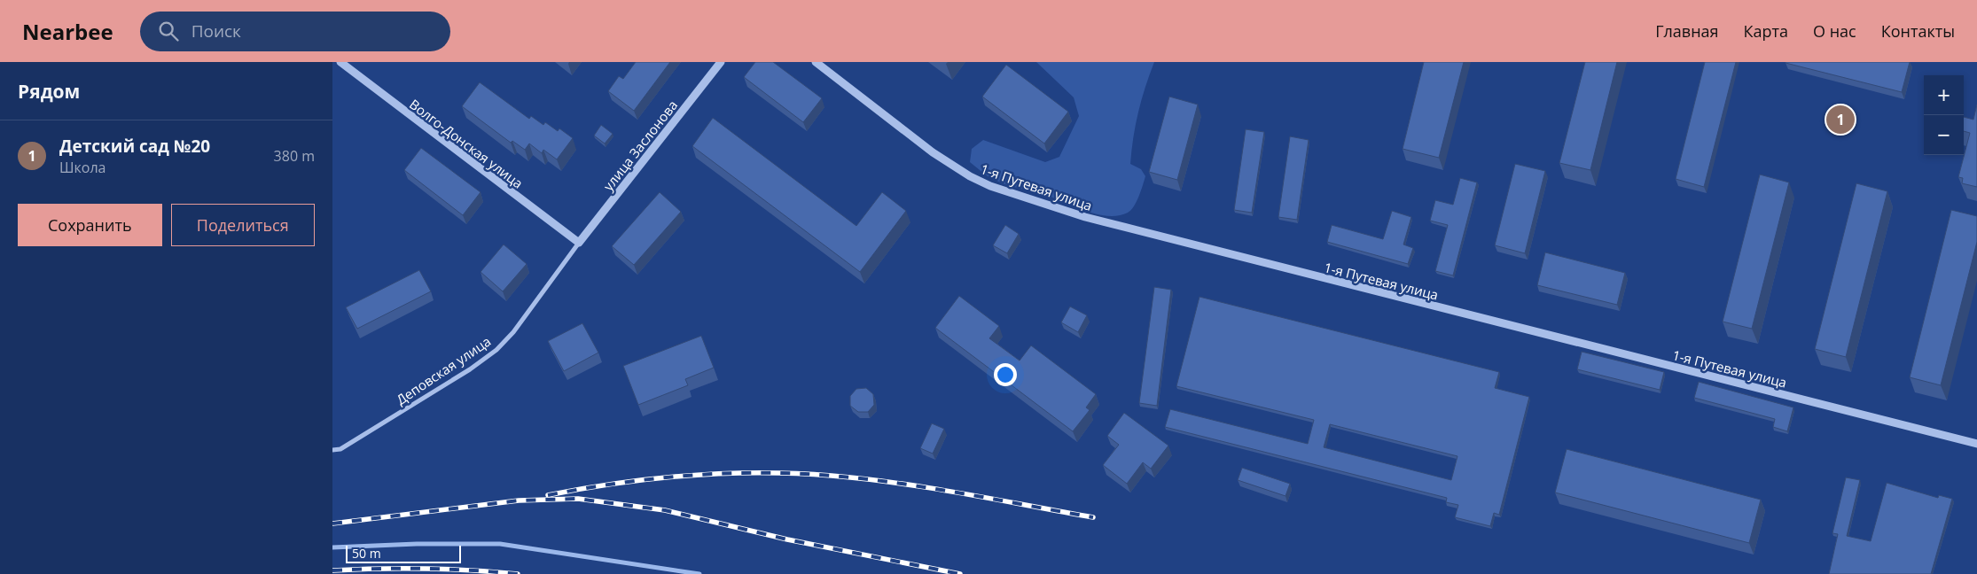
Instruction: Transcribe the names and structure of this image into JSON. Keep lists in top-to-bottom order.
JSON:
{
  "streets": {
    "street": [
      "Волго-Донская улица",
      "улица Заслонова",
      "1-я Путевая улица",
      "Деповская улица"
    ]
  },
  "crossings": [
    ["Волго-Донская улица", "улица Заслонова"],
    ["Волго-Донская улица", "Деповская улица"],
    ["улица Заслонова", "Деповская улица"]
  ],
  "scale_bar": "50 m",
  "page": {
    "header": "Nearbee",
    "search": "Поиск",
    "nav": [
      "Главная",
      "Карта",
      "О нас",
      "Контакты"
    ],
    "heading": "Рядом",
    "map_buttons": ["+", "−"],
    "pins": "1",
    "list": [
      {
        "mark": "1",
        "name": "Детский сад №20",
        "note": "Школа",
        "value": "380 m"
      }
    ],
    "buttons": ["Сохранить", "Поделиться"],
    "scale": "50 m"
  }
}
